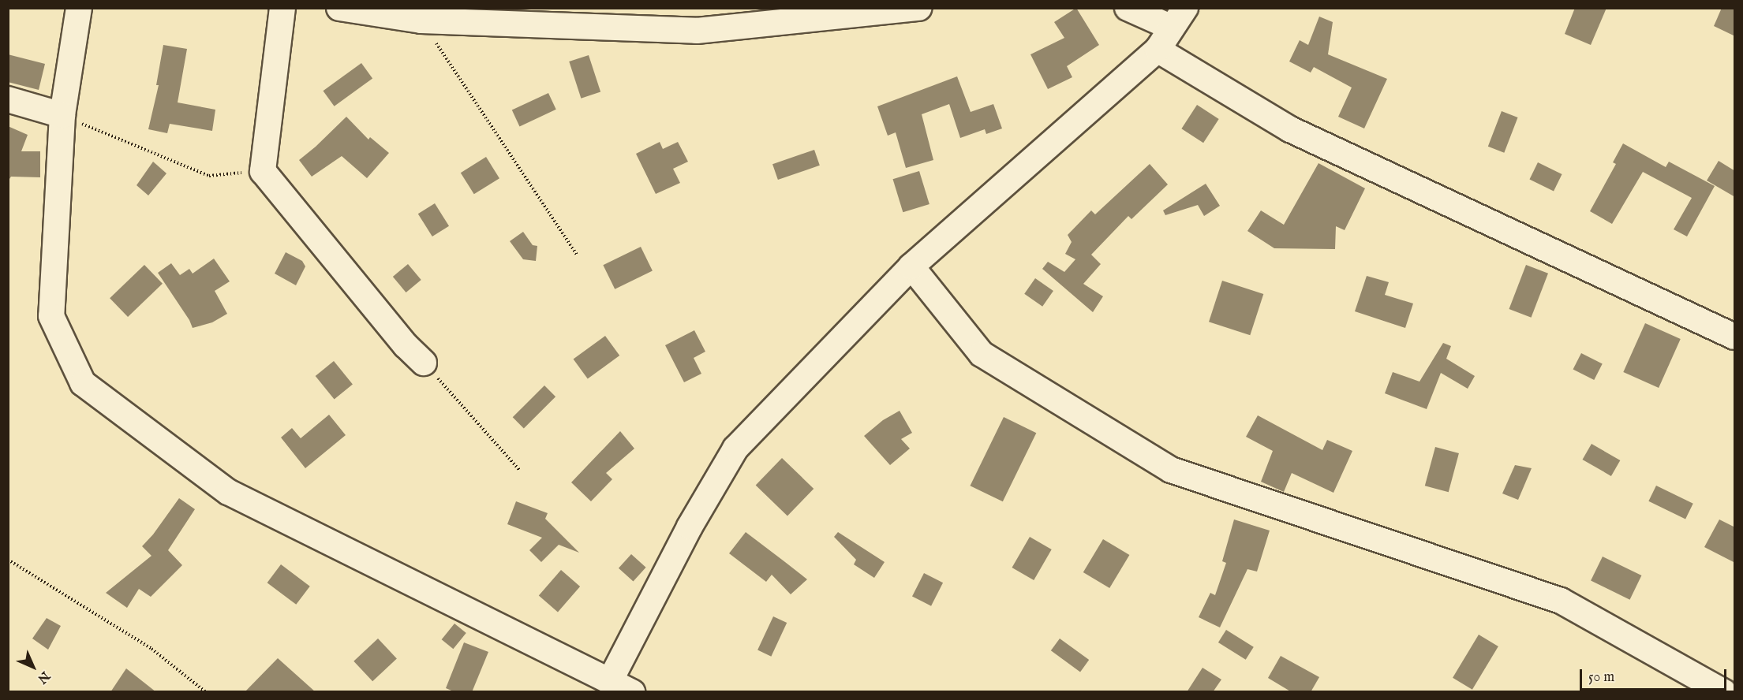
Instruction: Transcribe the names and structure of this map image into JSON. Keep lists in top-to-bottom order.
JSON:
{
  "scale_bar": "50 m",
  "north": "bottom right"
}
